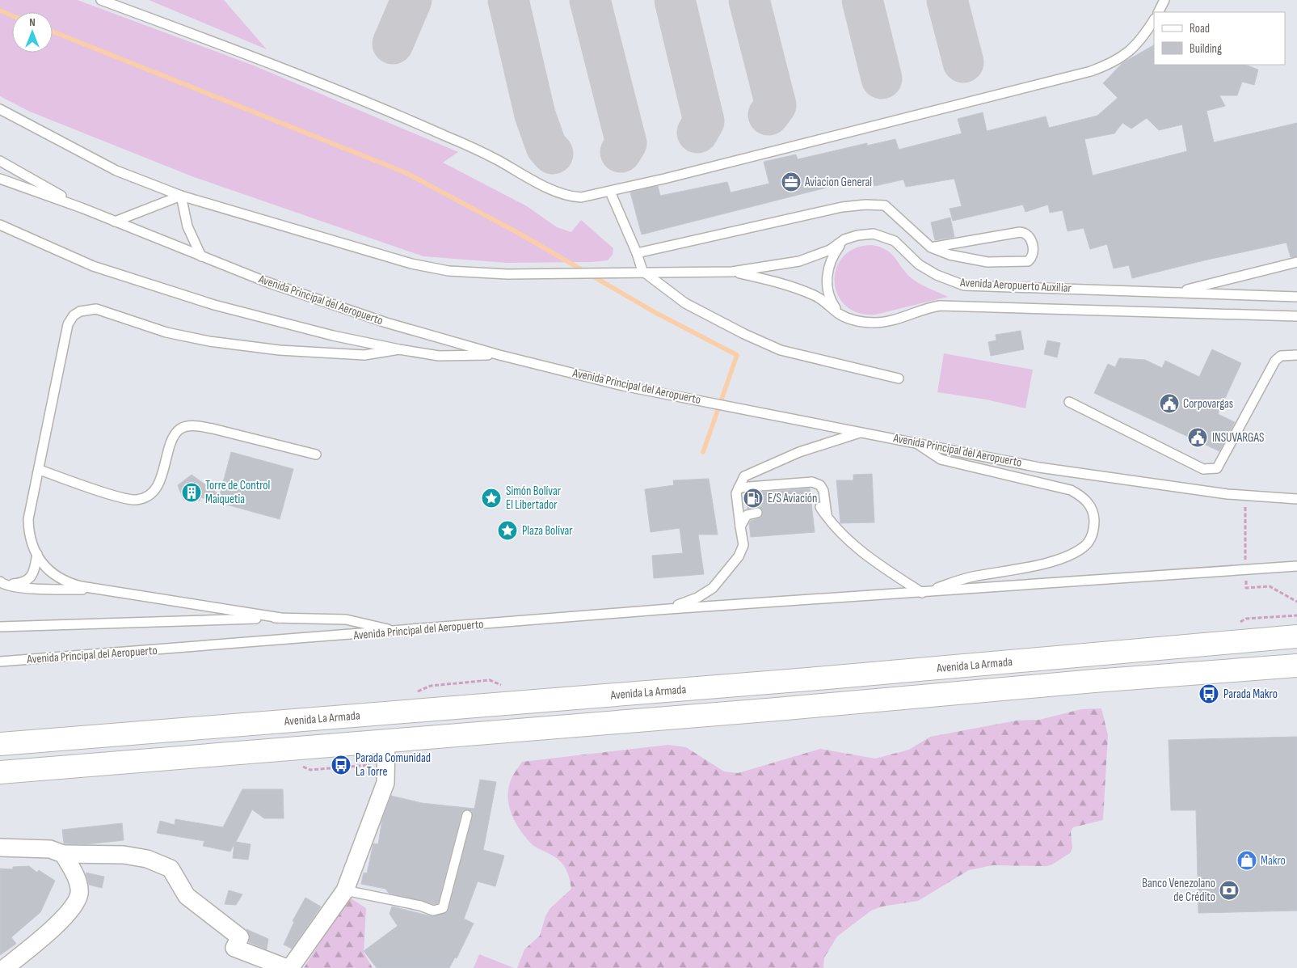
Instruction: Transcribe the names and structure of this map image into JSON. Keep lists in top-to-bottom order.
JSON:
{
  "streets": {
    "main road": ["Avenida La Armada"],
    "lane": ["Avenida Aeropuerto Auxiliar", "Avenida Principal del Aeropuerto"]
  },
  "places": {
    "office": ["Aviacion General"],
    "public building": ["Corpovargas", "INSUVARGAS"],
    "building": ["Torre de Control Maiquetia"],
    "place": ["Simón Bolívar El Libertador", "Plaza Bolívar"],
    "fuel station": ["E/S Aviación"],
    "bus stop": ["Parada Makro", "Parada Comunidad La Torre"],
    "shop": ["Makro"],
    "bank": ["Banco Venezolano de Crédito"]
  },
  "legend": ["Road", "Building"],
  "north": "top"
}
